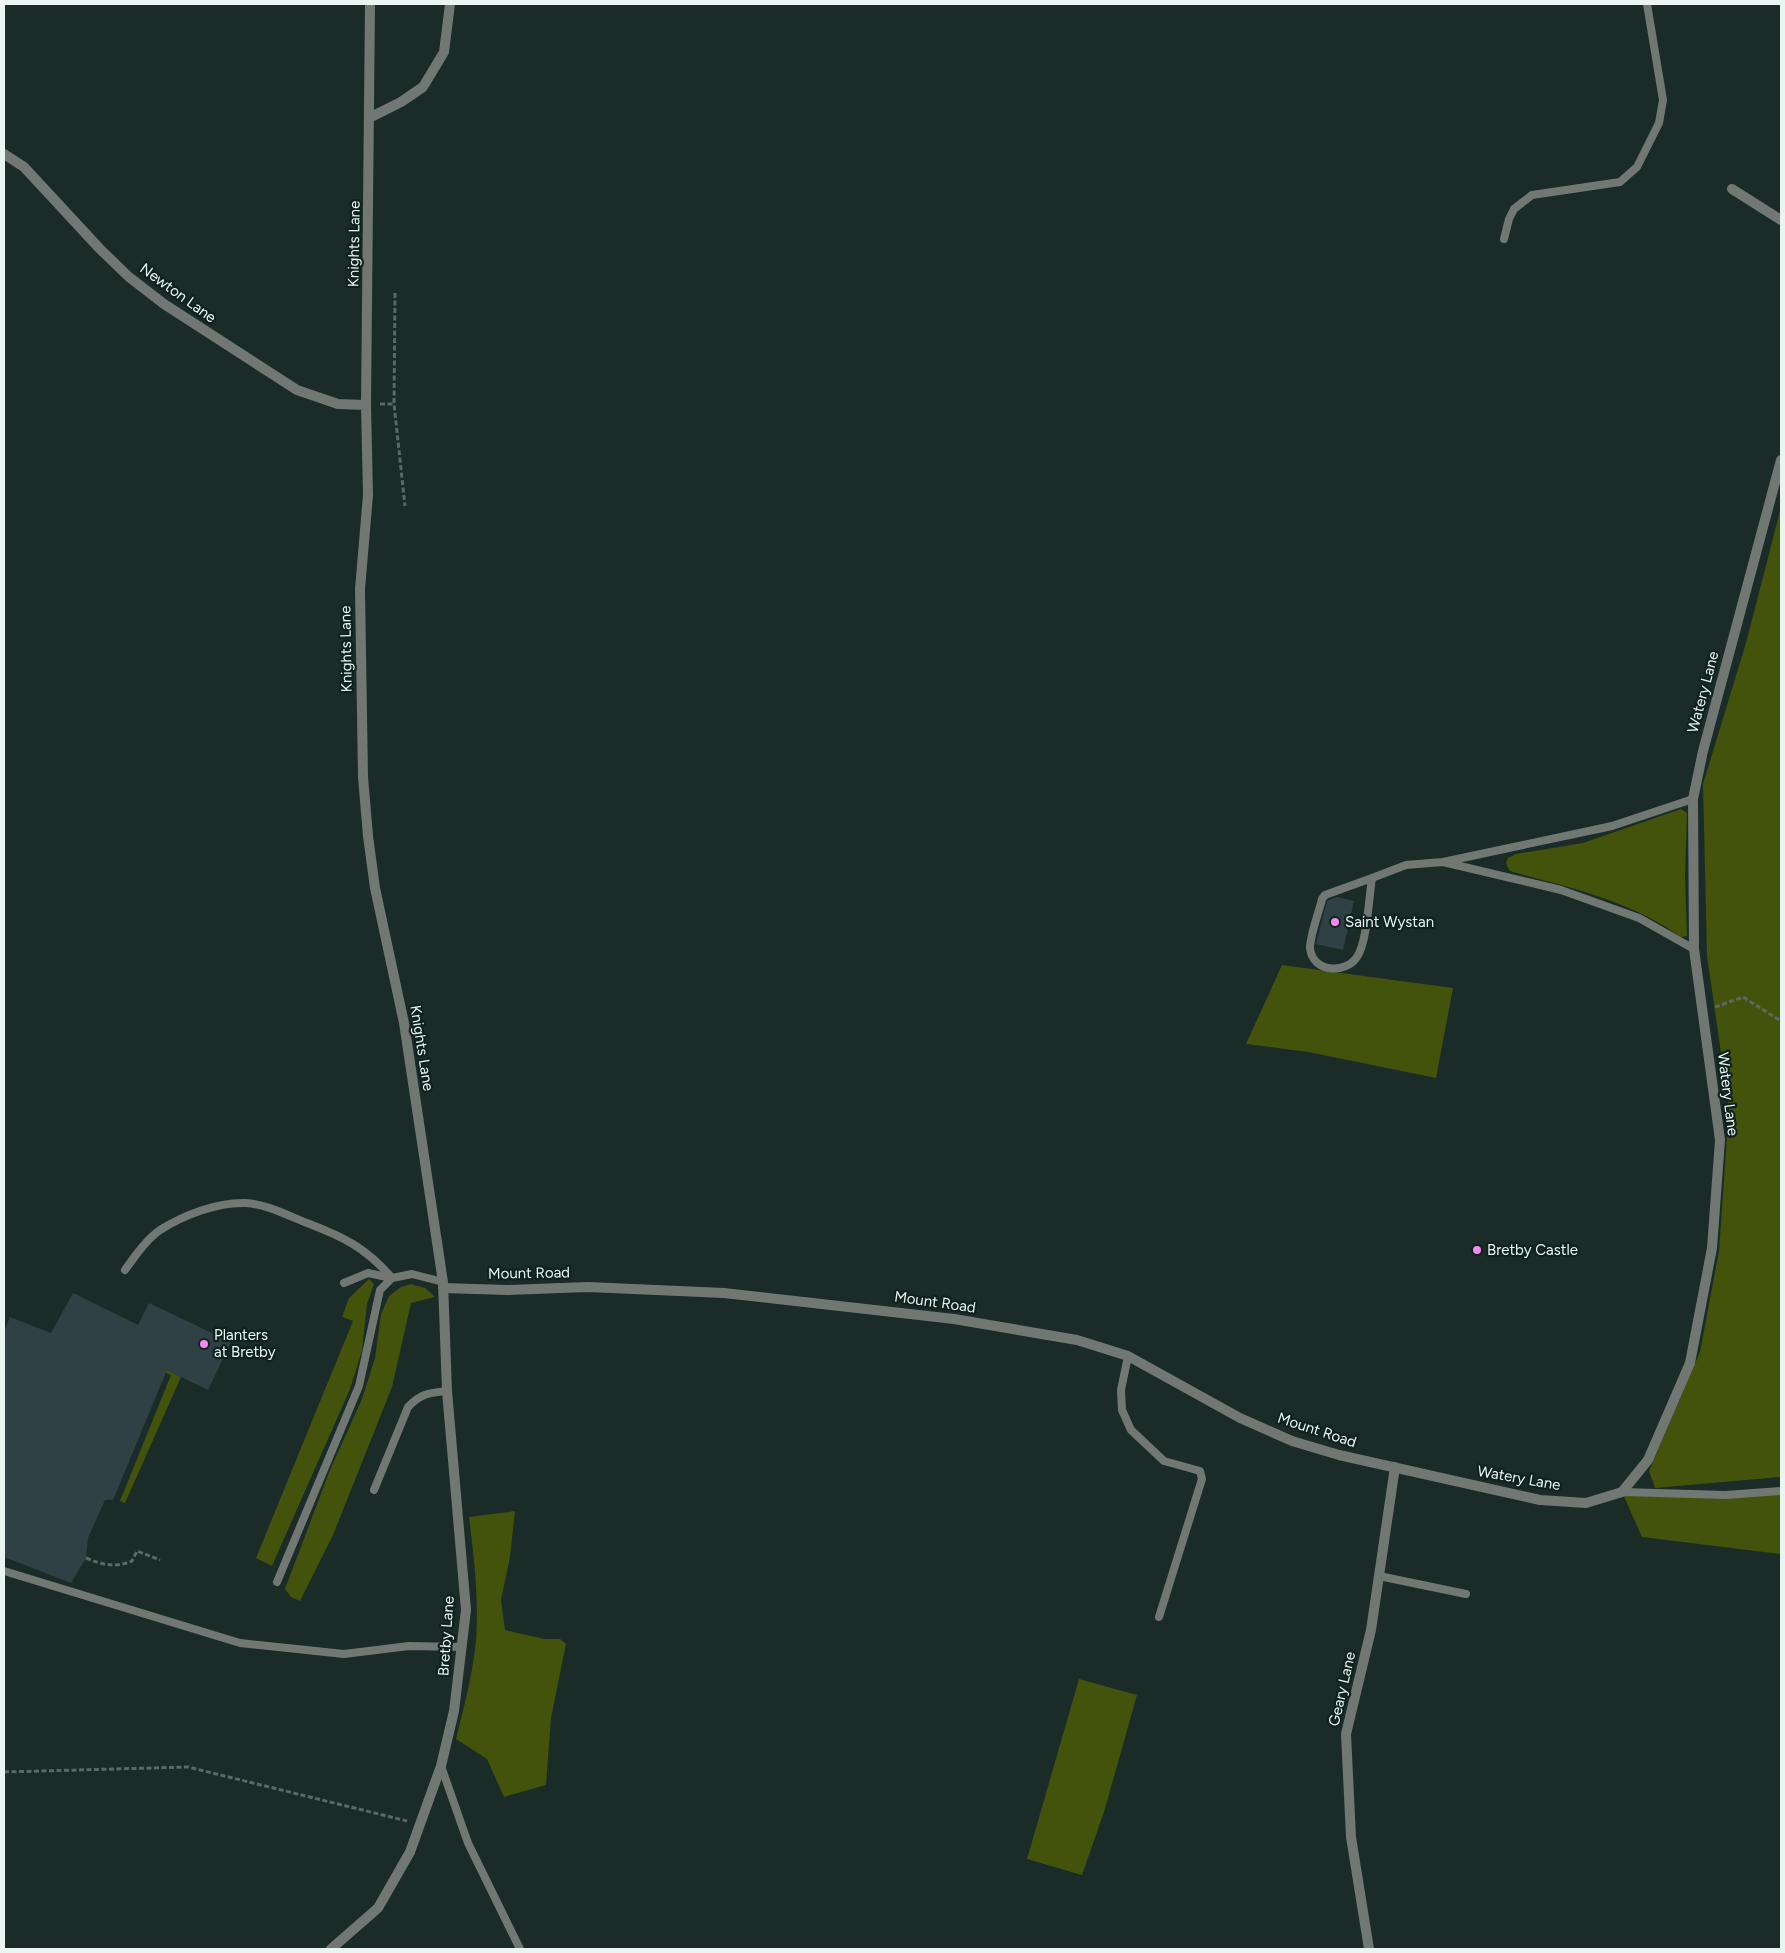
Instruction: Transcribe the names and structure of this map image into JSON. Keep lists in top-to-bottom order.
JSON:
{
  "streets": {
    "street": [
      "Knights Lane",
      "Newton Lane",
      "Watery Lane",
      "Mount Road",
      "Bretby Lane",
      "Geary Lane"
    ]
  },
  "crossings": [
    ["Knights Lane", "Newton Lane"],
    ["Knights Lane", "Mount Road"],
    ["Knights Lane", "Bretby Lane"],
    ["Watery Lane", "Mount Road"],
    ["Watery Lane", "Geary Lane"],
    ["Mount Road", "Bretby Lane"],
    ["Mount Road", "Geary Lane"]
  ],
  "places": ["Saint Wystan", "Bretby Castle", "Planters at Bretby"]
}
